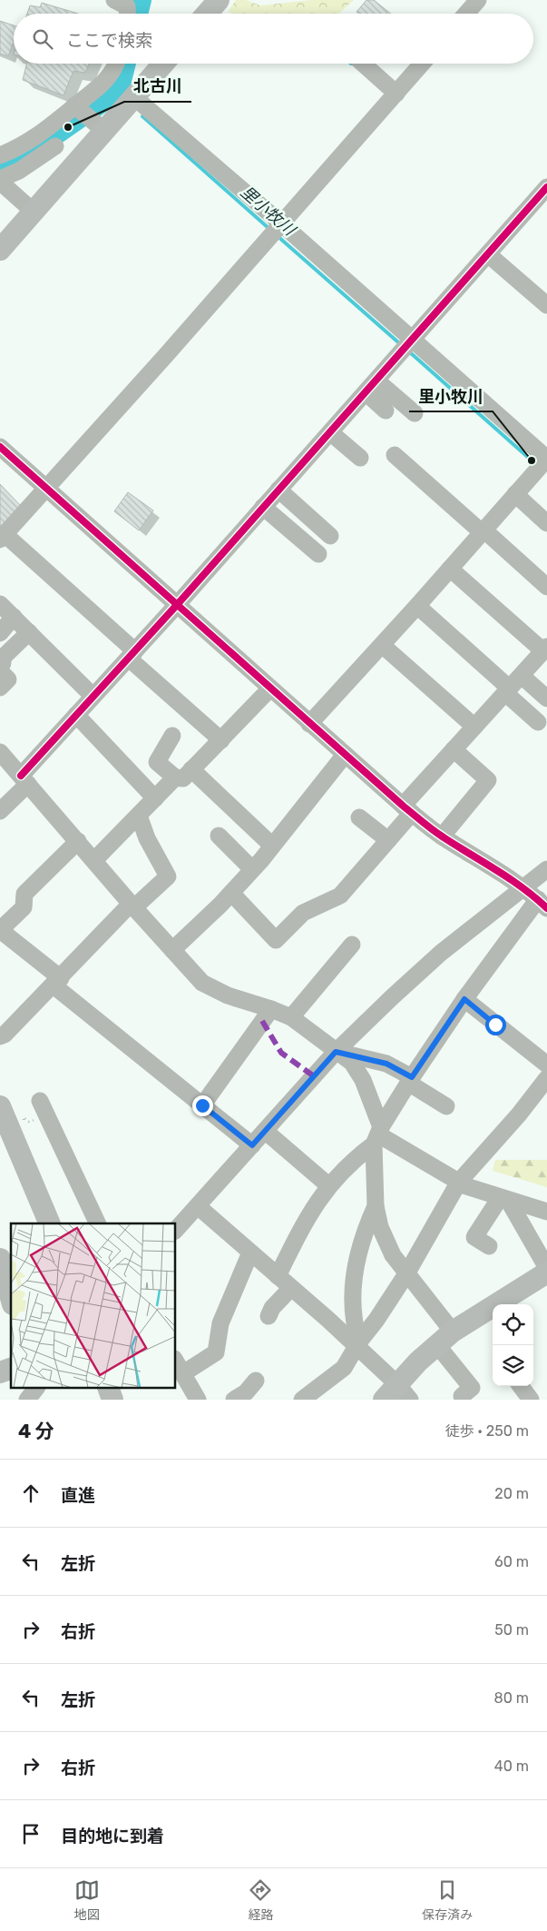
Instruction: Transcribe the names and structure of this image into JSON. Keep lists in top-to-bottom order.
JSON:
{
  "water": ["里小牧川"],
  "places": ["北古川", "里小牧川"],
  "page": {
    "search": "ここで検索",
    "heading": ["4 分", "徒歩 · 250 m"],
    "list": [
      ["直進", "20 m"],
      ["左折", "60 m"],
      ["右折", "50 m"],
      ["左折", "80 m"],
      ["右折", "40 m"],
      "目的地に到着"
    ],
    "nav": ["地図", "経路", "保存済み"]
  }
}
